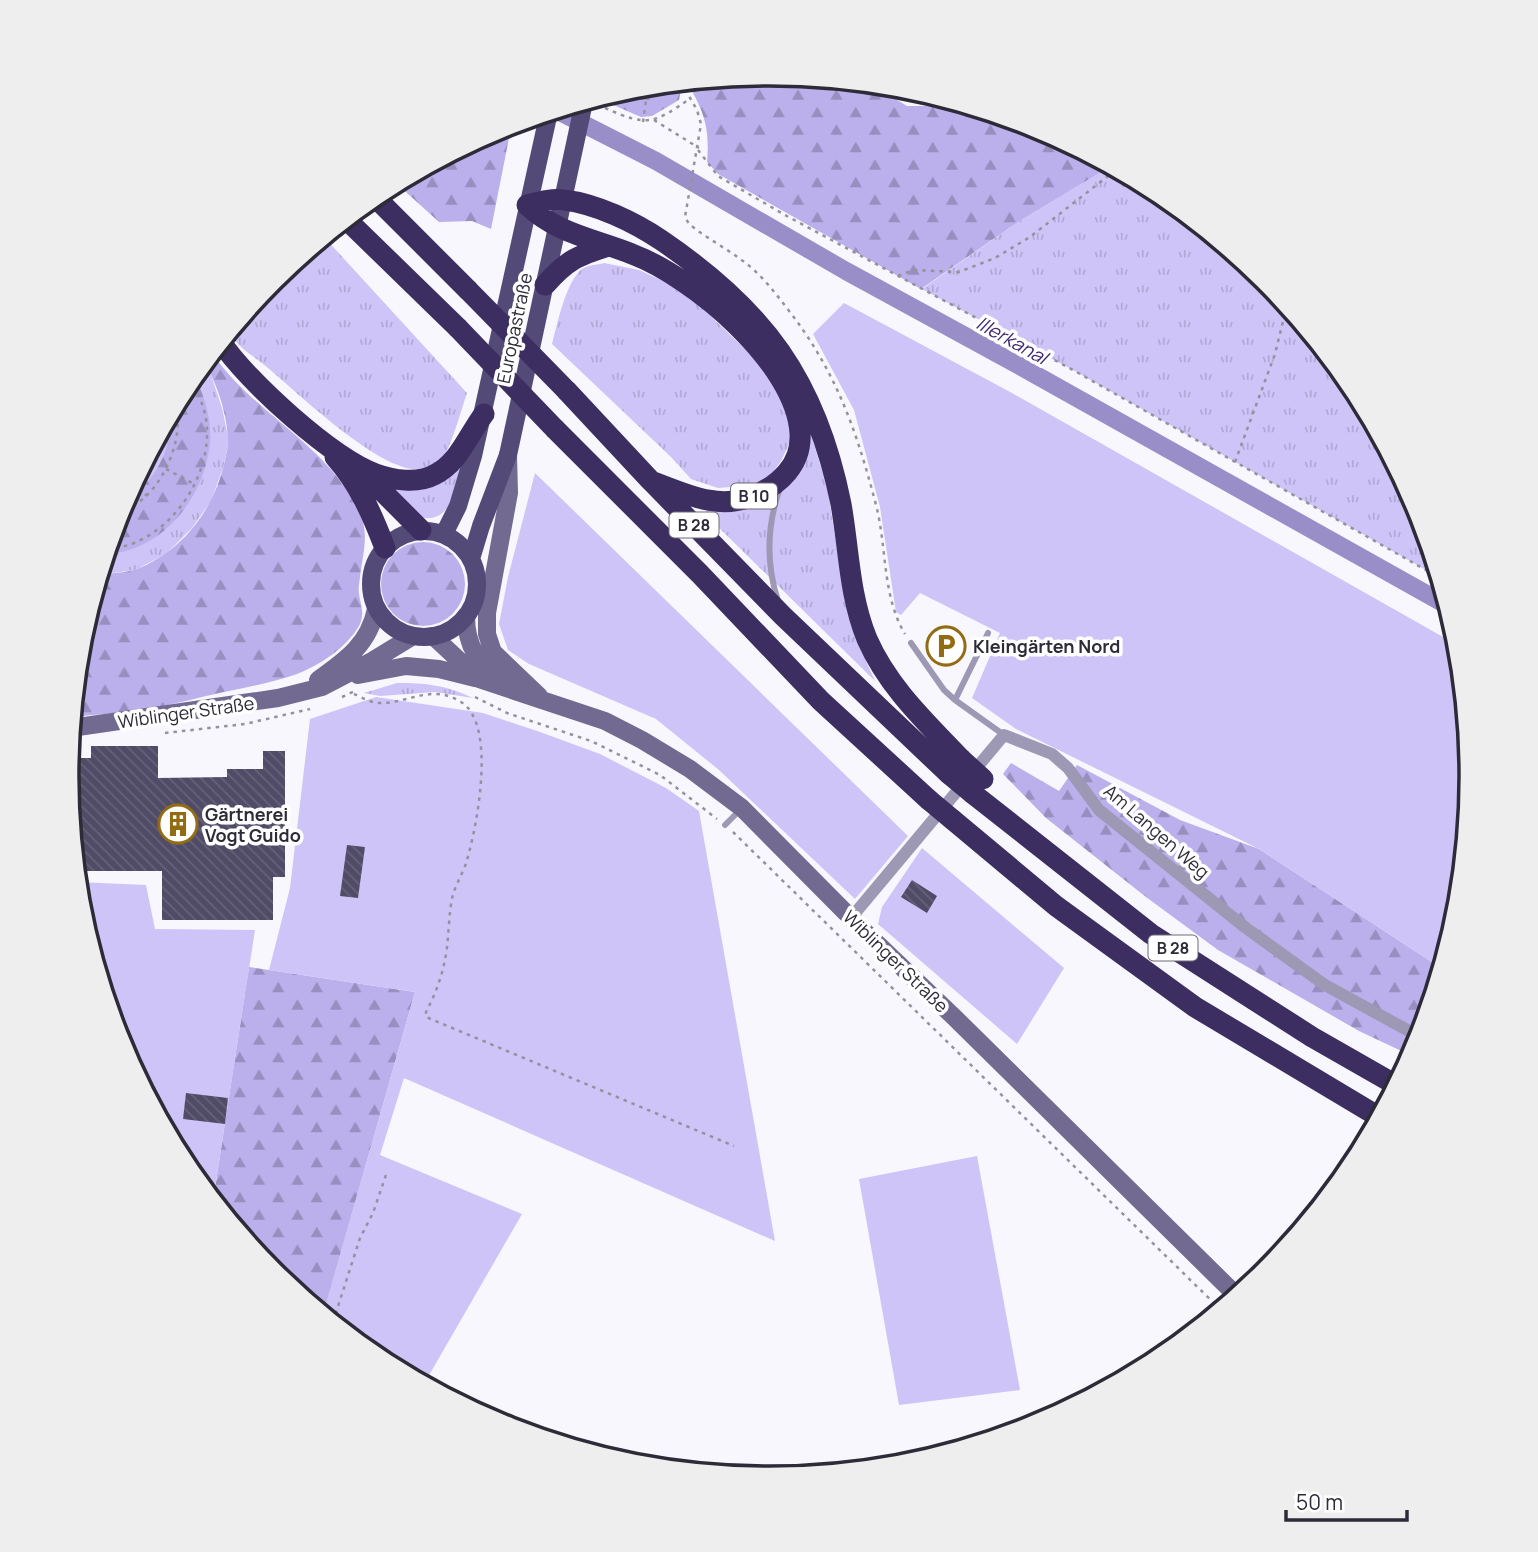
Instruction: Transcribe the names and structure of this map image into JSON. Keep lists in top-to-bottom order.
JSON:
{
  "streets": {
    "highway": ["B 10", "B 28"],
    "main road": ["Europastraße", "Wiblinger Straße"],
    "street": ["Am Langen Weg"]
  },
  "crossings": [
    ["Europastraße", "B 10"],
    ["Europastraße", "Wiblinger Straße"],
    ["B 10", "B 28"]
  ],
  "water": ["Illerkanal"],
  "places": {
    "parking": ["Kleingärten Nord"],
    "building": ["Gärtnerei Vogt Guido"]
  },
  "scale_bar": "50 m"
}
